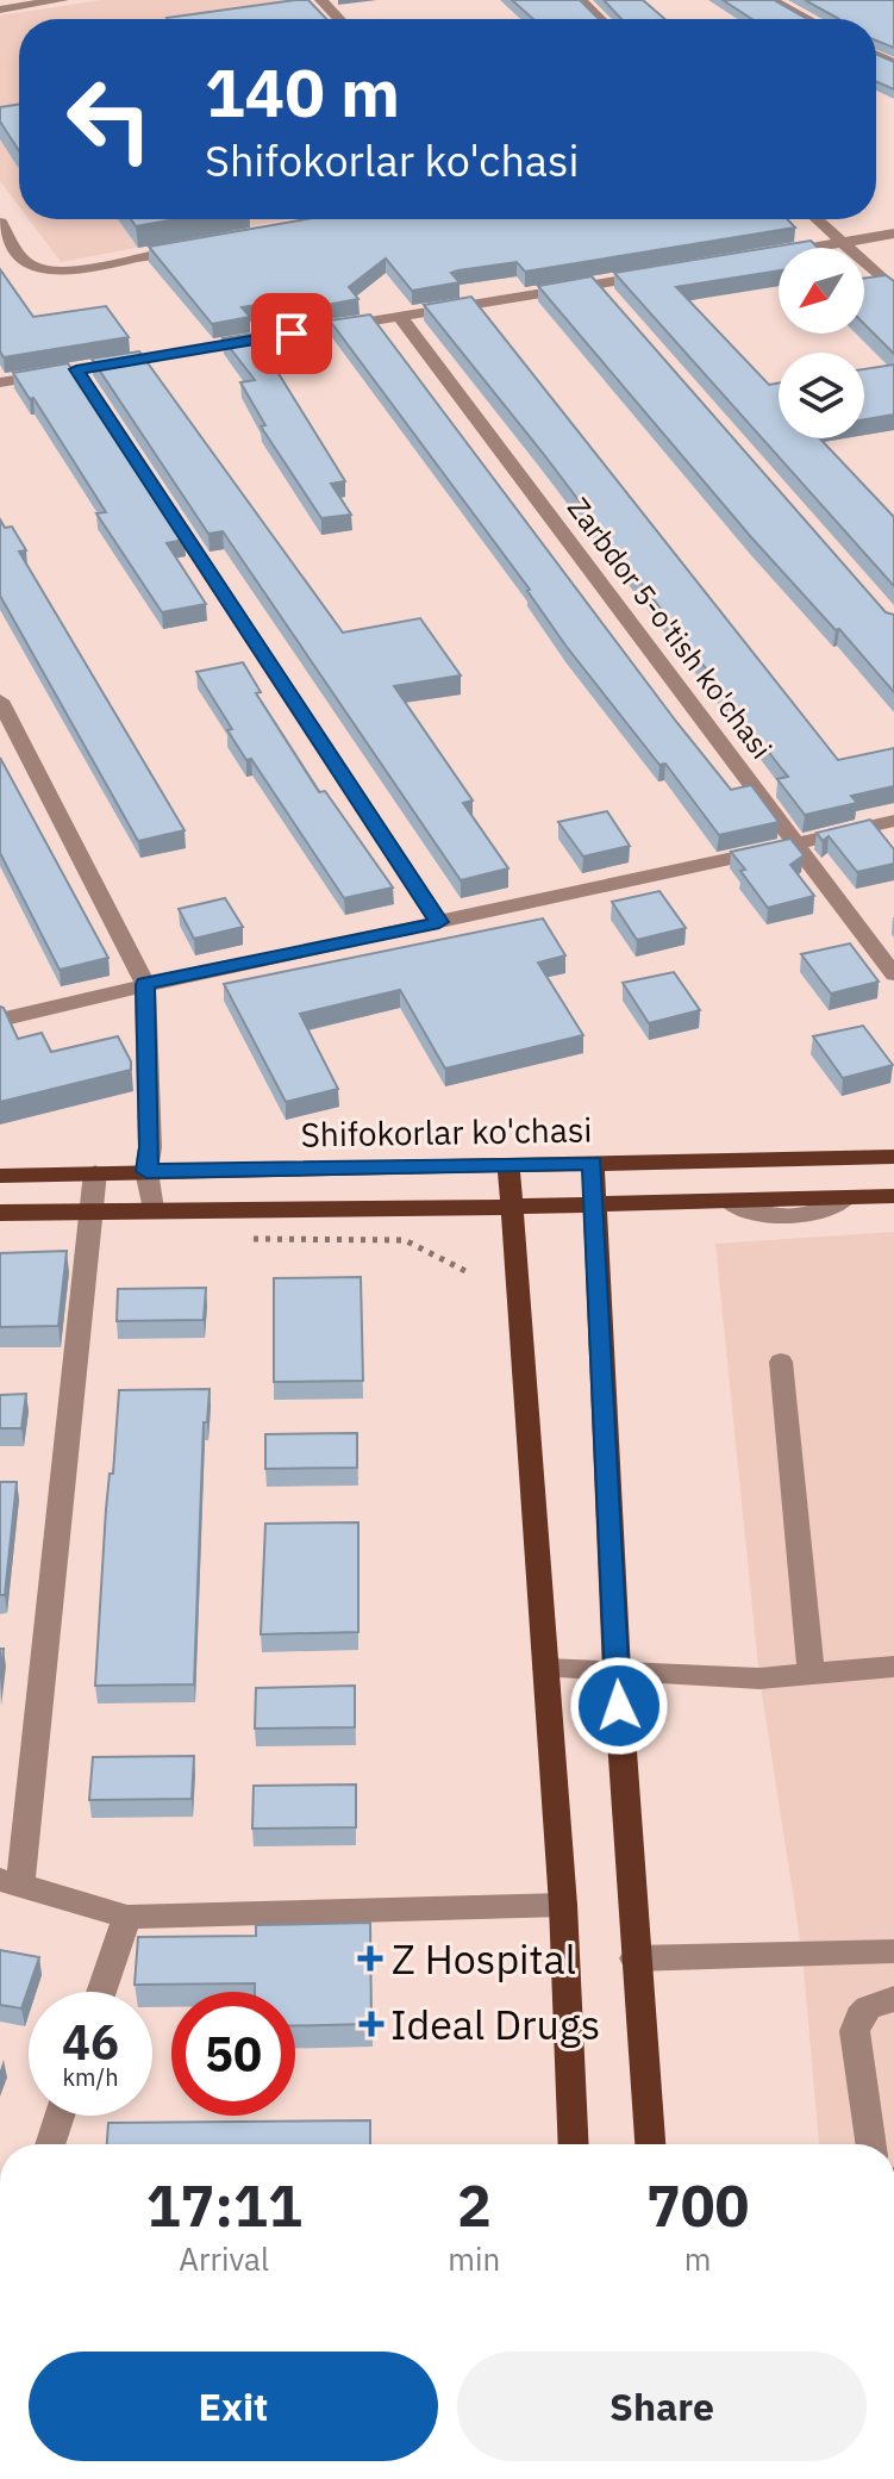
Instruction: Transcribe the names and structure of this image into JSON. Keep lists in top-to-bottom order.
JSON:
{
  "streets": {
    "main road": ["Shifokorlar ko'chasi"],
    "street": ["Zarbdor 5-o'tish ko'chasi"]
  },
  "places": {
    "health": ["Z Hospital", "Ideal Drugs"]
  },
  "north": "bottom left",
  "page": {
    "turn": ["140 m", "Shifokorlar ko'chasi"],
    "speed": "46 km/h",
    "limit": "50",
    "eta": [
      "17:11",
      "Arrival",
      "2",
      "min",
      "700",
      "m"
    ],
    "buttons": ["Exit", "Share"]
  }
}
